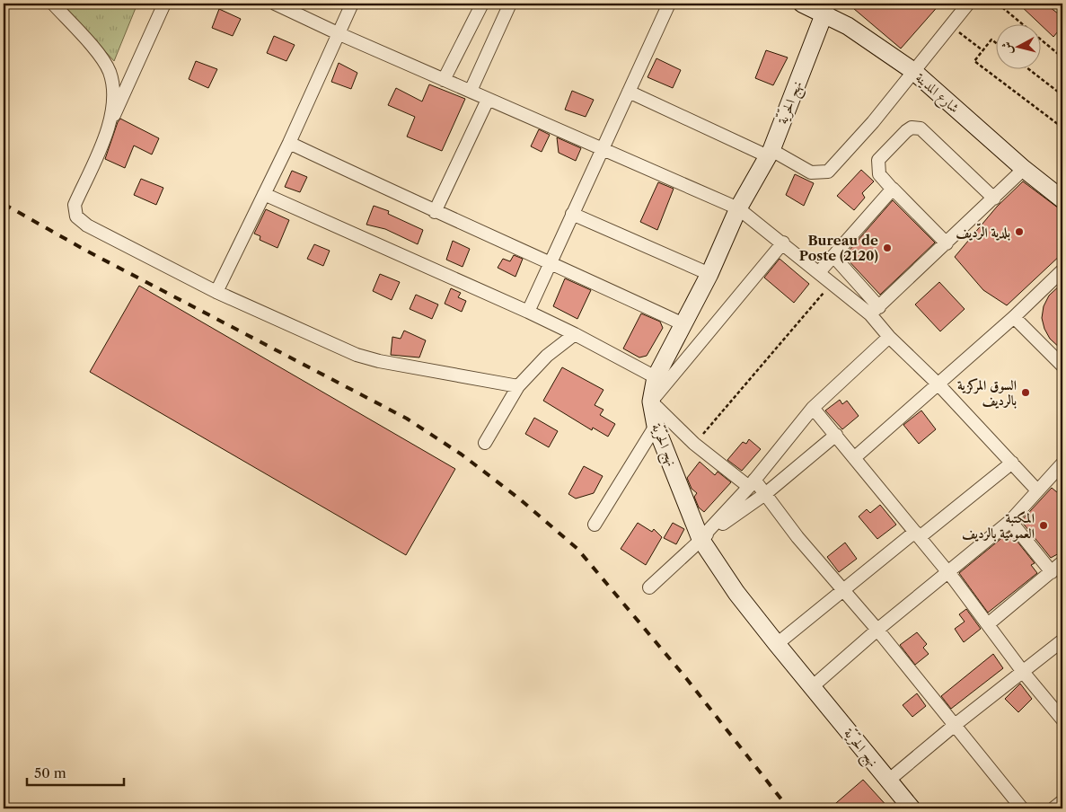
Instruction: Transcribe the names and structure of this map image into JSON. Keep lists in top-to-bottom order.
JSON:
{
  "streets": {
    "street": ["شارع المدينة", "نهج الحرّيّة"]
  },
  "crossings": [
    ["شارع المدينة", "نهج الحرّيّة"]
  ],
  "places": [
    "بلدية الرّديف",
    "Bureau de Poste (2120)",
    "السوق المركزية بالرديف",
    "المكتبة العمومية بالرديف"
  ],
  "scale_bar": "50 m",
  "north": "left"
}
